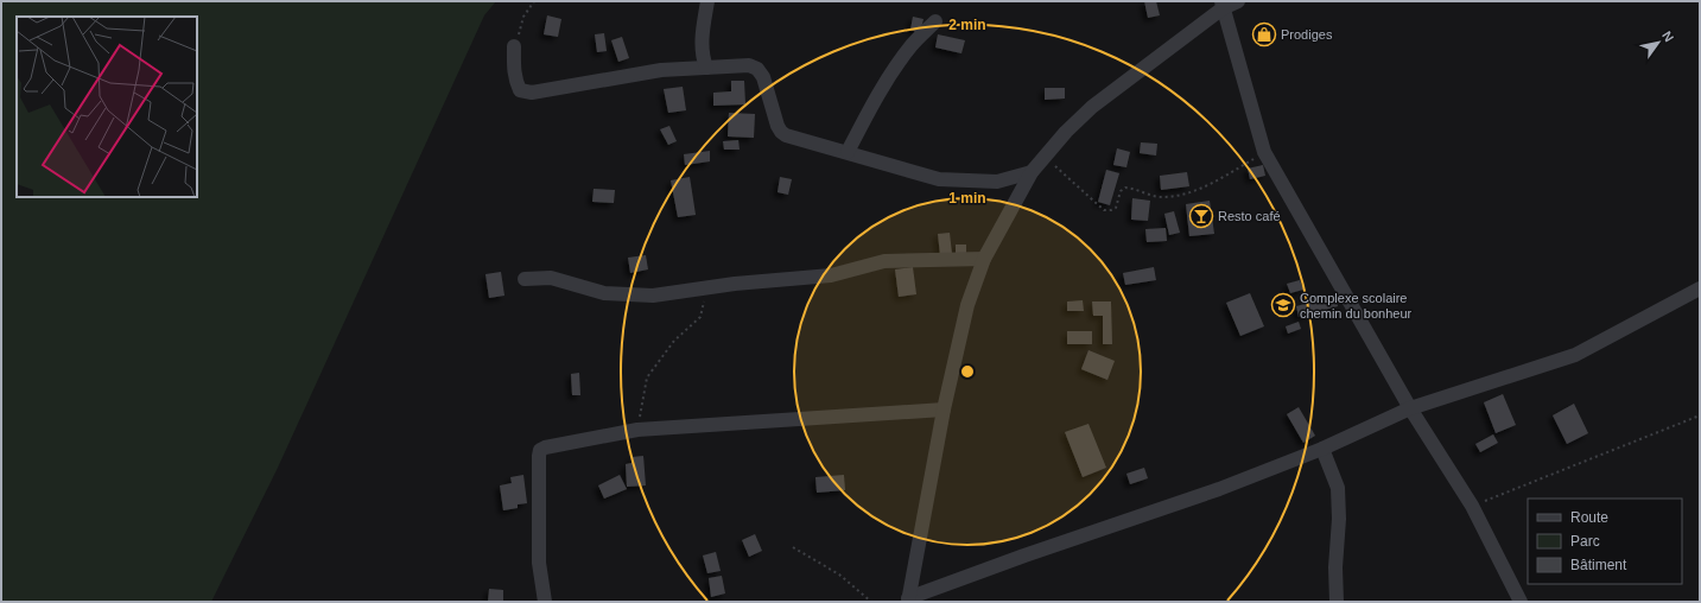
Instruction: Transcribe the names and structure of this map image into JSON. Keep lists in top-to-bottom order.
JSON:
{
  "places": {
    "shop": ["Prodiges"],
    "bar": ["Resto café"],
    "school or university": ["Complexe scolaire chemin du bonheur"]
  },
  "legend": ["Route", "Parc", "Bâtiment"],
  "north": "top right",
  "rings": ["2 min", "1 min"]
}
